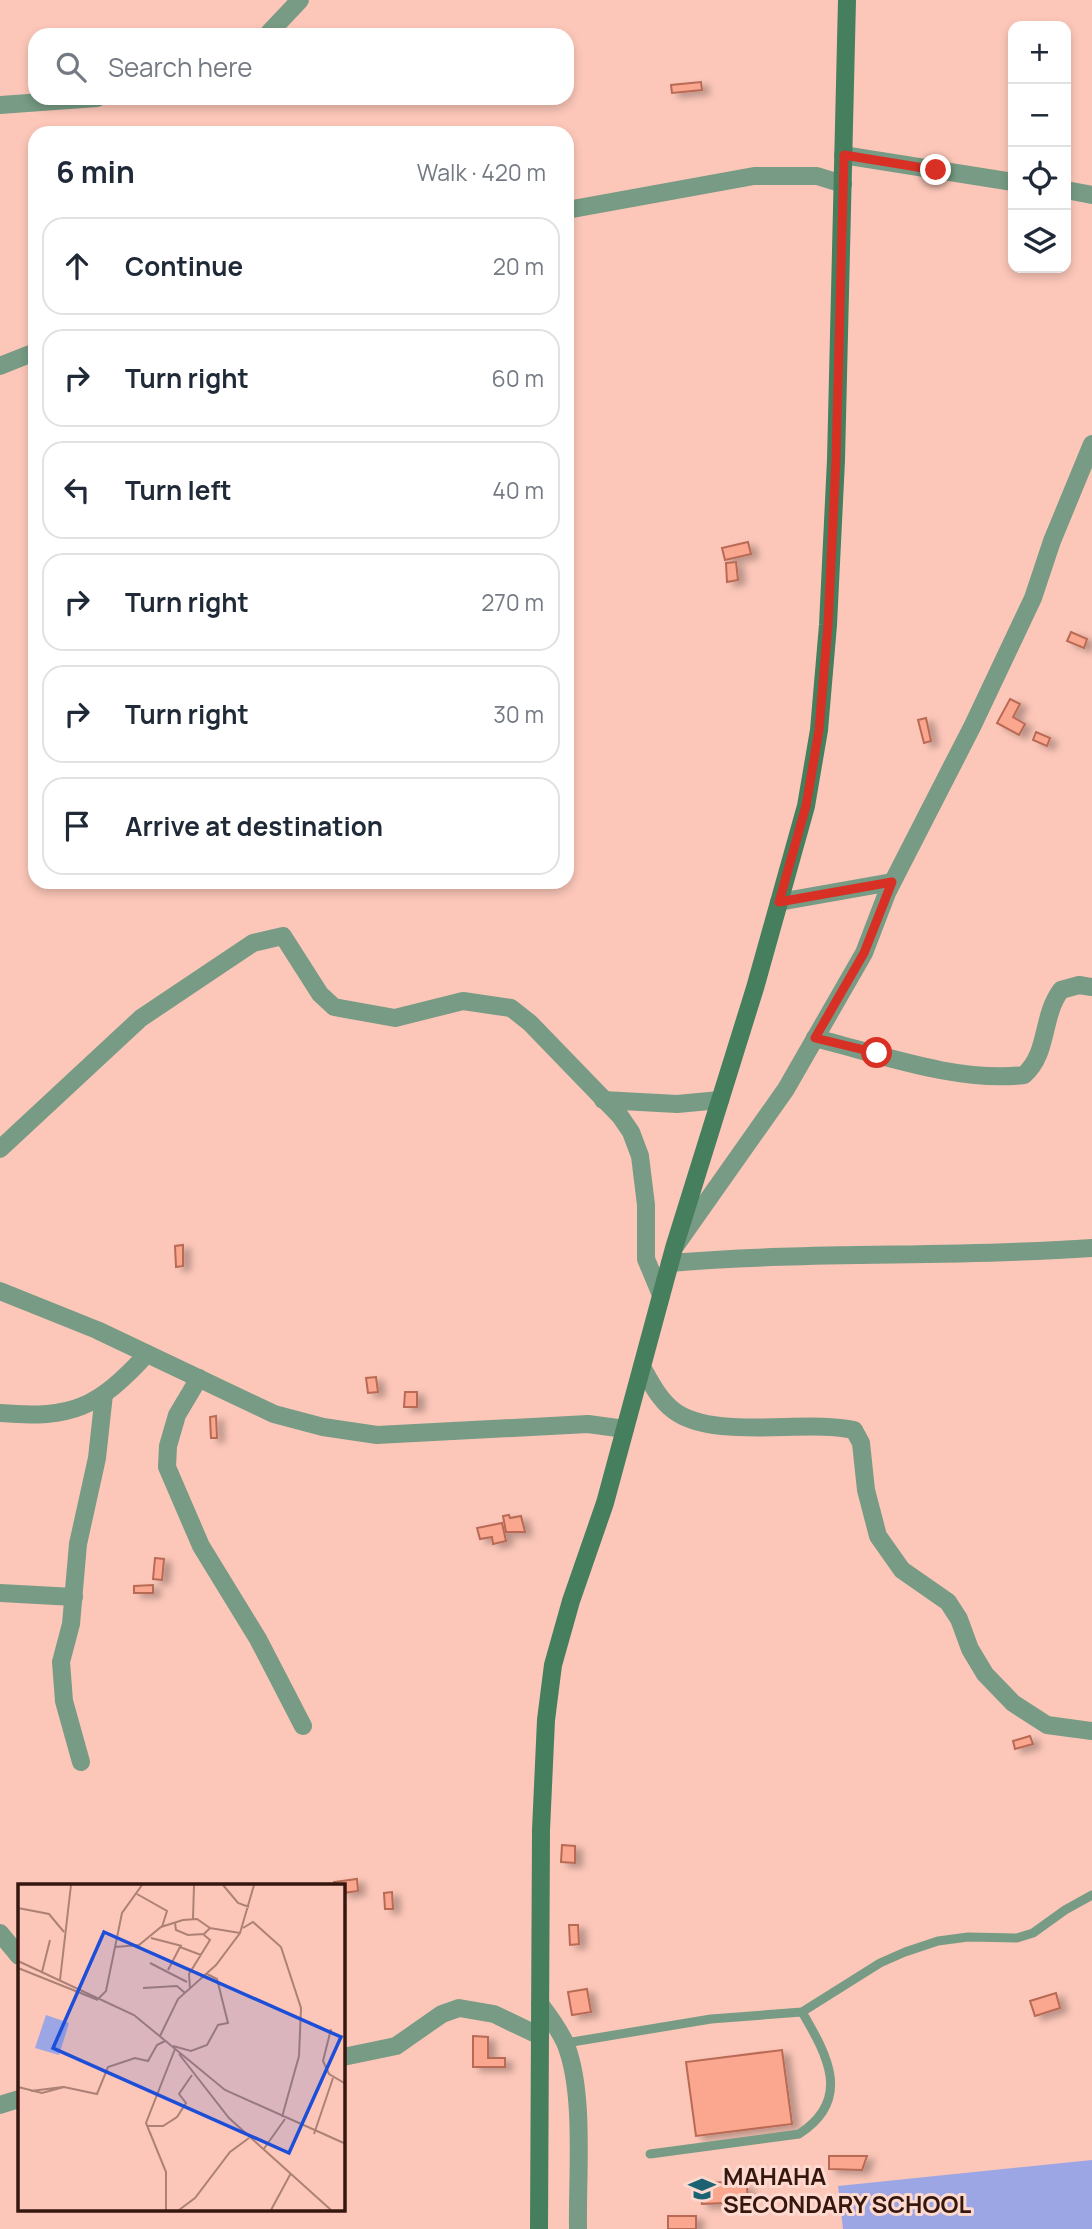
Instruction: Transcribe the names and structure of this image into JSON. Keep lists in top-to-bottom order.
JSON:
{
  "places": {
    "school or university": ["MAHAHA SECONDARY SCHOOL"]
  },
  "page": {
    "map_buttons": ["+", "−"],
    "search": "Search here",
    "heading": ["6 min", "Walk · 420 m"],
    "list": [
      ["Continue", "20 m"],
      ["Turn right", "60 m"],
      ["Turn left", "40 m"],
      ["Turn right", "270 m"],
      ["Turn right", "30 m"],
      "Arrive at destination"
    ]
  }
}
